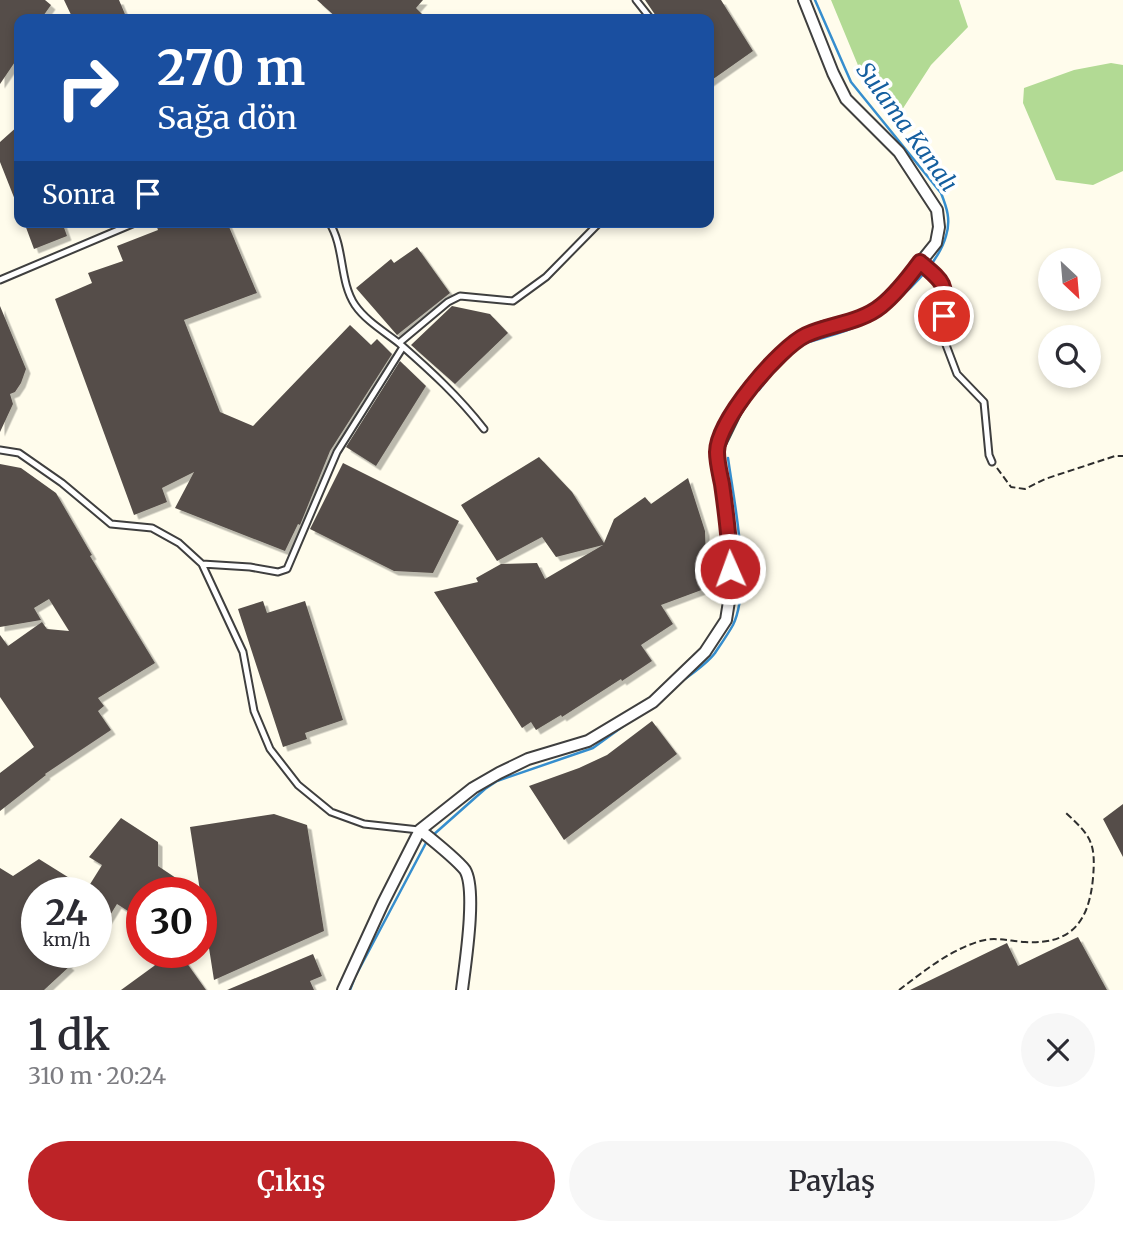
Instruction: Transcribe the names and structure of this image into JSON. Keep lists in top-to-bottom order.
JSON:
{
  "water": ["Sulama Kanalı"],
  "north": "bottom right",
  "page": {
    "turn": ["270 m", "Sağa dön"],
    "then": "Sonra",
    "speed": "24 km/h",
    "limit": "30",
    "heading": ["1 dk", "310 m · 20:24"],
    "buttons": ["Çıkış", "Paylaş"]
  }
}
